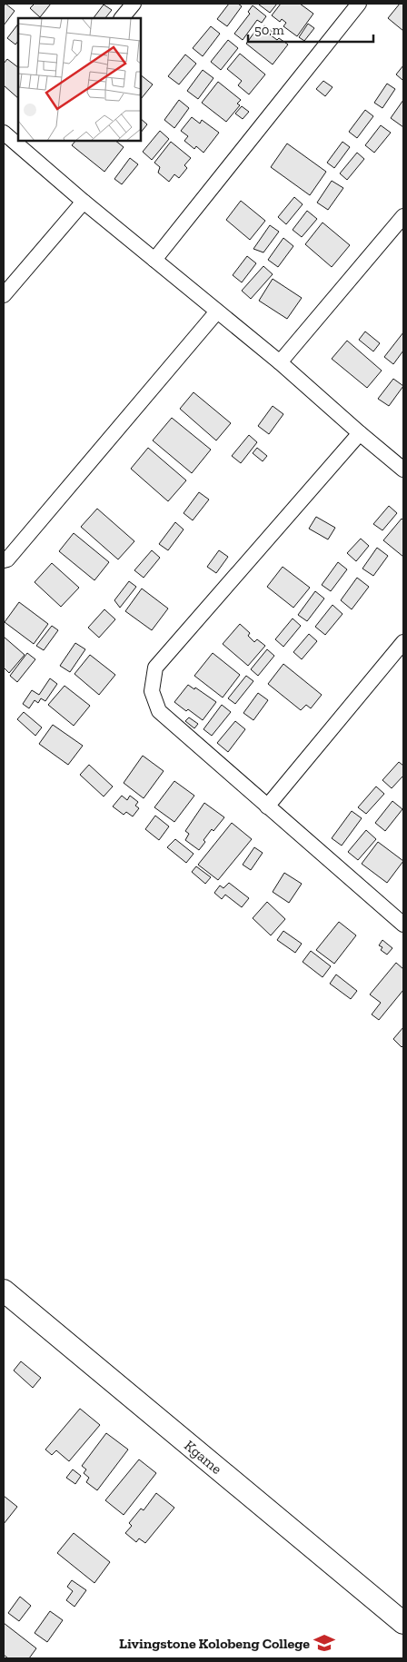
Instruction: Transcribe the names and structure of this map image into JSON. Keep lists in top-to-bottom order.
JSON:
{
  "streets": {
    "street": ["Kgame"]
  },
  "places": {
    "school or university": ["Livingstone Kolobeng College"]
  },
  "scale_bar": "50 m"
}
